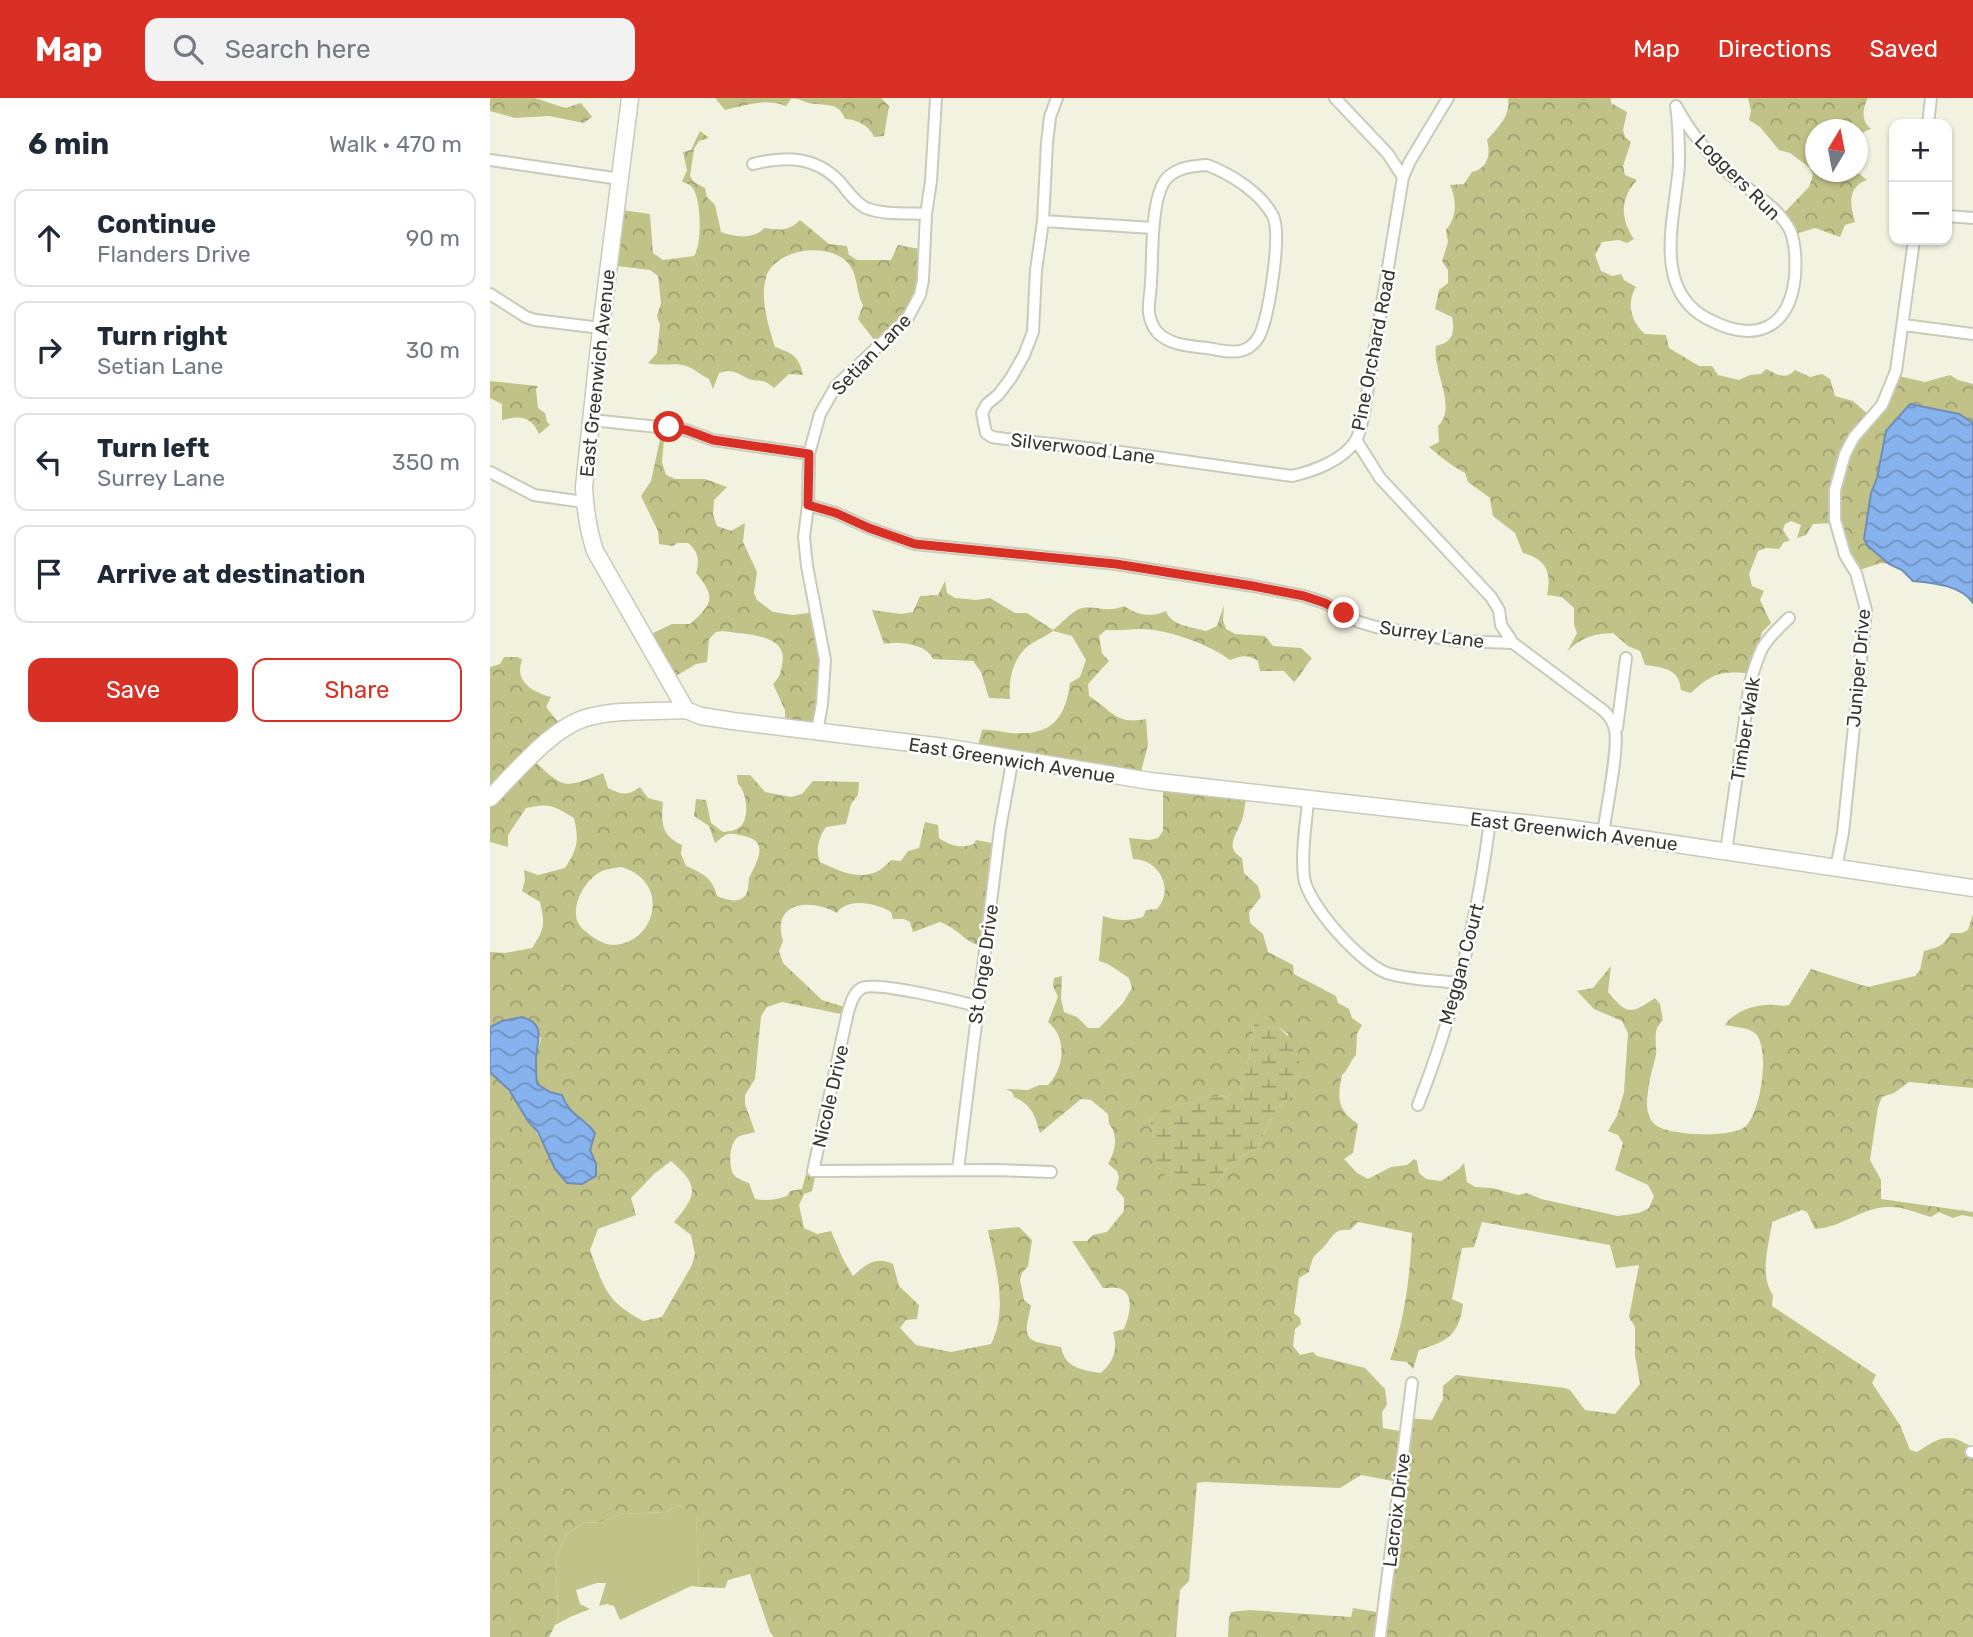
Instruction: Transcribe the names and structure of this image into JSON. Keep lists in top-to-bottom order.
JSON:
{
  "streets": {
    "street": [
      "Loggers Run",
      "Pine Orchard Road",
      "Setian Lane",
      "East Greenwich Avenue",
      "Silverwood Lane",
      "Surrey Lane",
      "Juniper Drive",
      "Timber Walk",
      "St Onge Drive",
      "Meggan Court",
      "Nicole Drive",
      "Lacroix Drive"
    ]
  },
  "crossings": [
    ["Pine Orchard Road", "Silverwood Lane"],
    ["Pine Orchard Road", "Surrey Lane"],
    ["Setian Lane", "East Greenwich Avenue"],
    ["Setian Lane", "Surrey Lane"],
    ["East Greenwich Avenue", "Juniper Drive"],
    ["East Greenwich Avenue", "Timber Walk"],
    ["East Greenwich Avenue", "St Onge Drive"],
    ["East Greenwich Avenue", "Meggan Court"],
    ["St Onge Drive", "Nicole Drive"]
  ],
  "north": "top",
  "page": {
    "header": "Map",
    "search": "Search here",
    "nav": ["Map", "Directions", "Saved"],
    "heading": ["6 min", "Walk · 470 m"],
    "map_buttons": ["+", "−"],
    "list": [
      ["Continue", "Flanders Drive", "90 m"],
      ["Turn right", "Setian Lane", "30 m"],
      ["Turn left", "Surrey Lane", "350 m"],
      "Arrive at destination"
    ],
    "buttons": ["Save", "Share"]
  }
}
